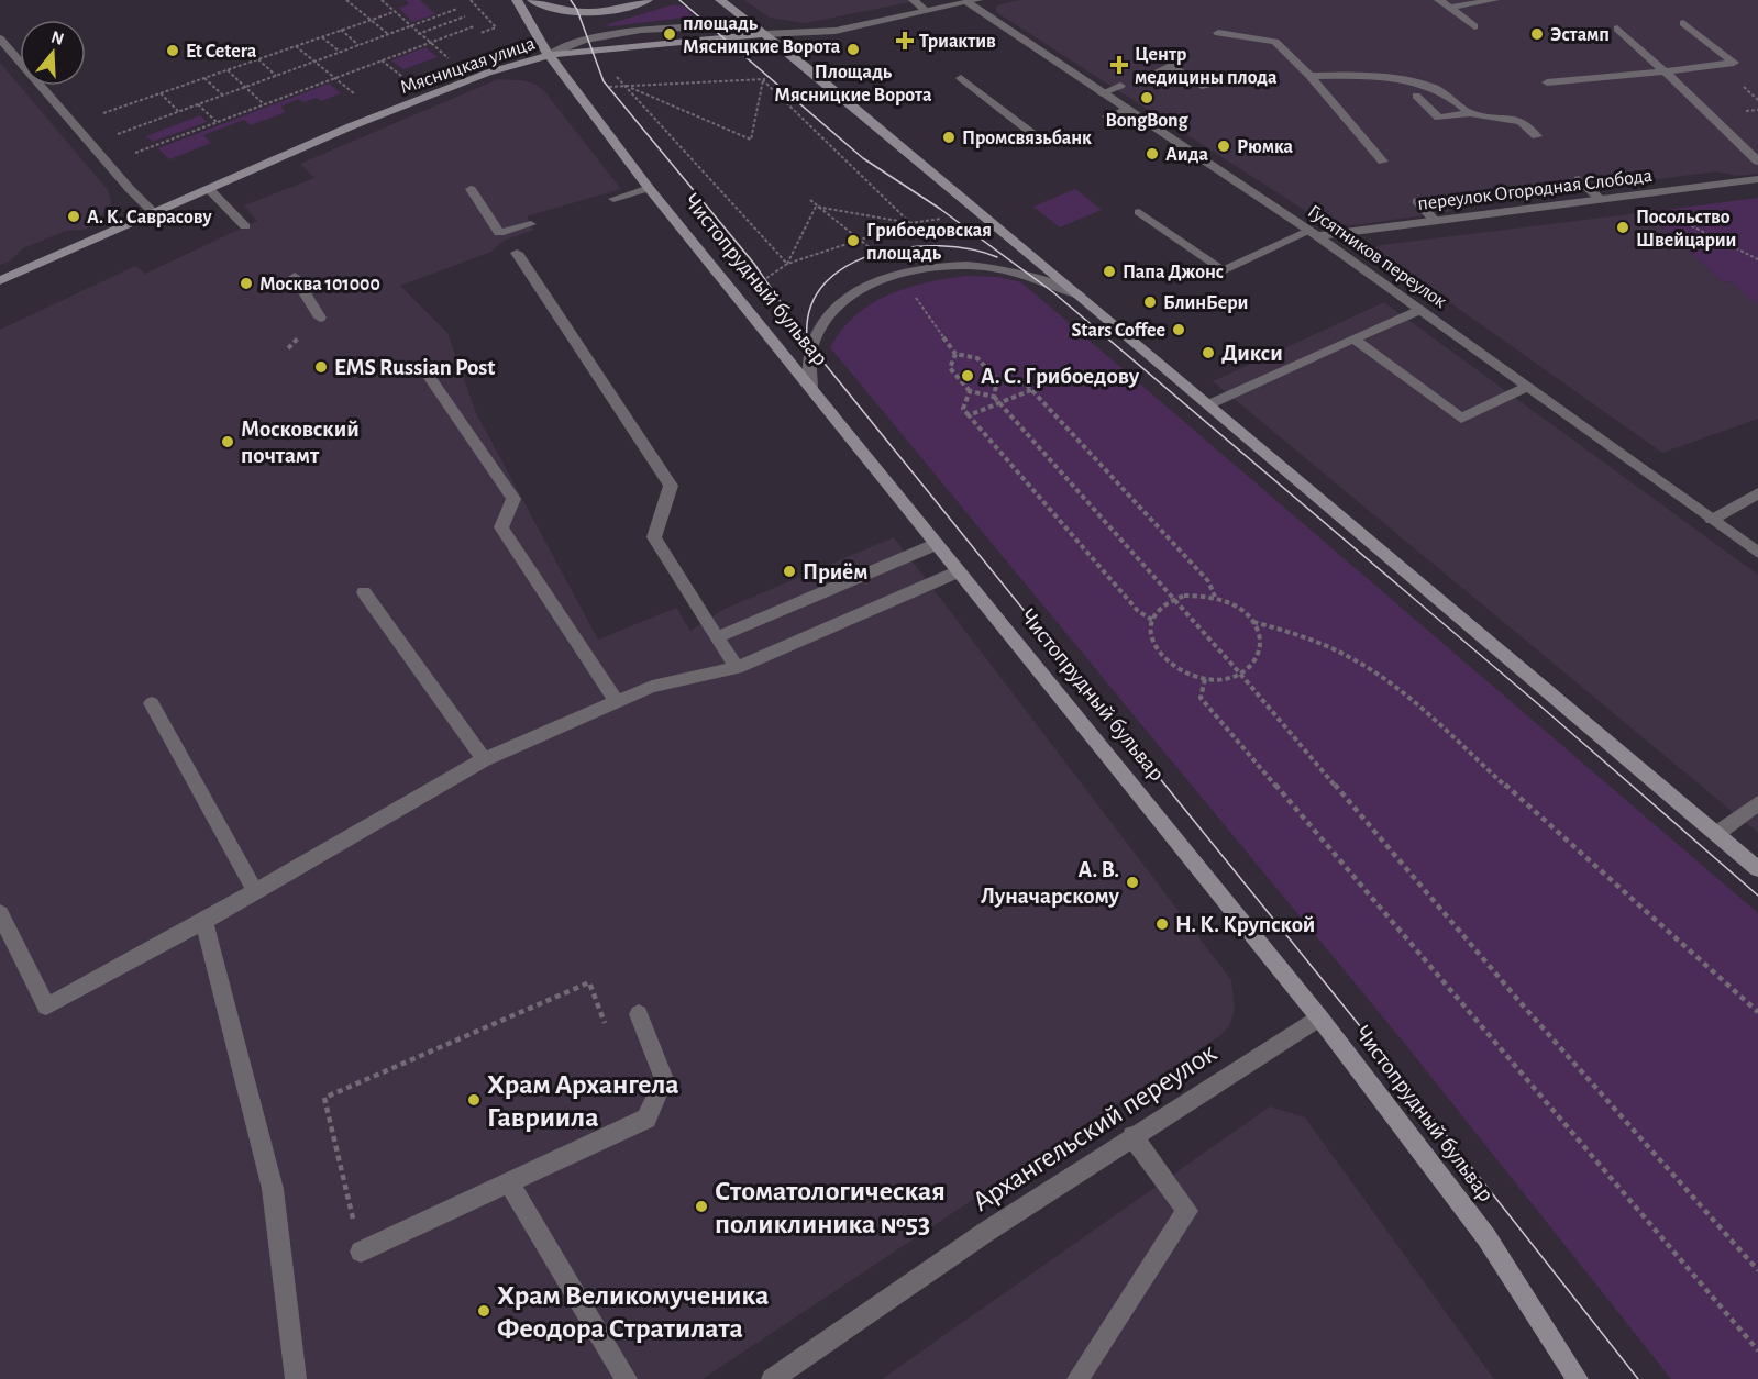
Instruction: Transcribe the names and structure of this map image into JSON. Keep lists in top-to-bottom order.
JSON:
{
  "streets": {
    "main road": ["Мясницкая улица", "Чистопрудный бульвар"],
    "street": ["переулок Огородная Слобода", "Гусятников переулок", "Архангельский переулок"]
  },
  "crossings": [
    ["Мясницкая улица", "Гусятников переулок"],
    ["Мясницкая улица", "Чистопрудный бульвар"],
    ["переулок Огородная Слобода", "Гусятников переулок"],
    ["Чистопрудный бульвар", "Архангельский переулок"]
  ],
  "places": {
    "other": [
      "площадь Мясницкие Ворота",
      "Эстамп",
      "Площадь Мясницкие Ворота",
      "Et Cetera",
      "BongBong",
      "Промсвязьбанк",
      "Рюмка",
      "Аида",
      "А. К. Саврасову",
      "Посольство Швейцарии",
      "Грибоедовская площадь",
      "Папа Джонс",
      "Москва 101000",
      "БлинБери",
      "Stars Coffee",
      "Дикси",
      "EMS Russian Post",
      "А. С. Грибоедову",
      "Московский почтамт",
      "Приём",
      "А. В. Луначарскому",
      "Н. К. Крупской",
      "Храм Архангела Гавриила",
      "Стоматологическая поликлиника №53",
      "Храм Великомученика Феодора Стратилата"
    ],
    "health": ["Триактив", "Центр медицины плода"]
  },
  "north": "top"
}
